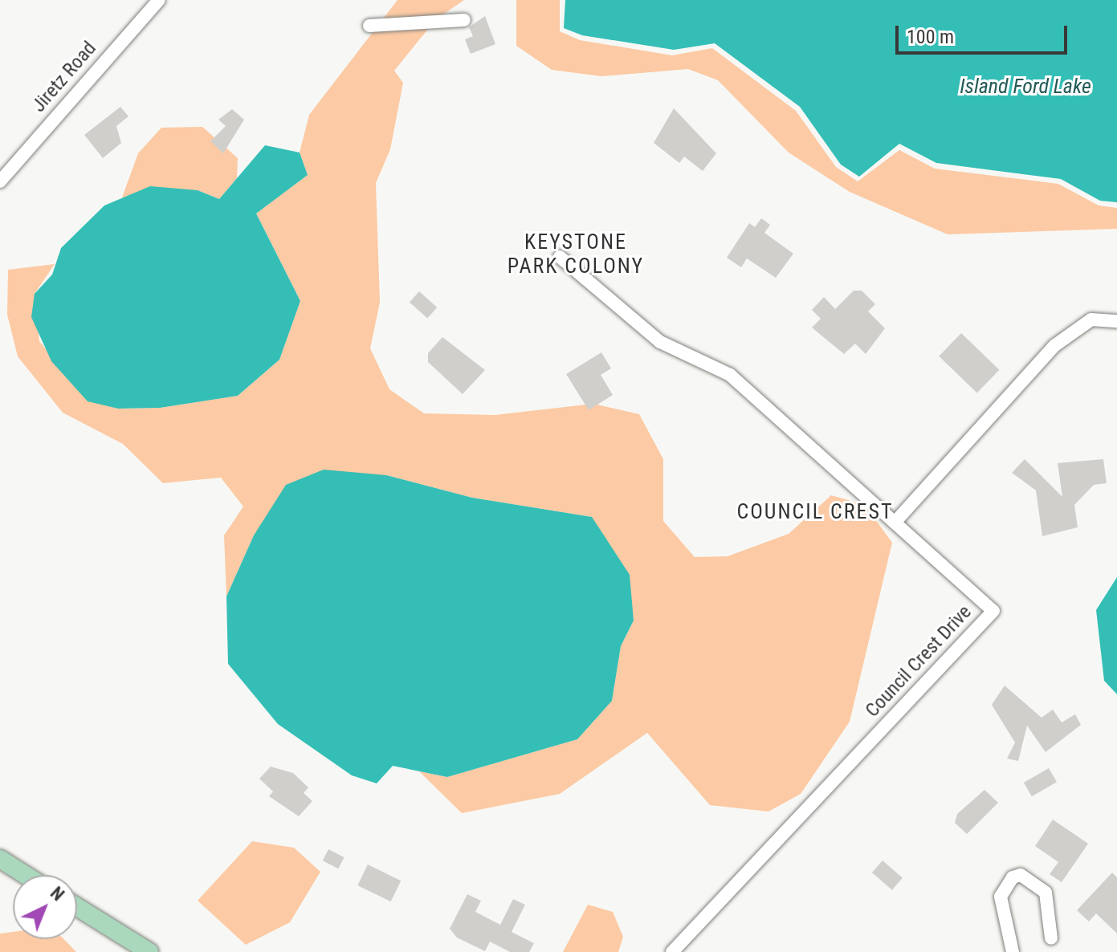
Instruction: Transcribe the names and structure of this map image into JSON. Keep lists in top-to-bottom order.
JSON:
{
  "streets": {
    "street": ["Jiretz Road", "Council Crest Drive"]
  },
  "districts": ["KEYSTONE PARK COLONY", "COUNCIL CREST"],
  "water": ["Island Ford Lake"],
  "scale_bar": "100 m",
  "north": "top right"
}
